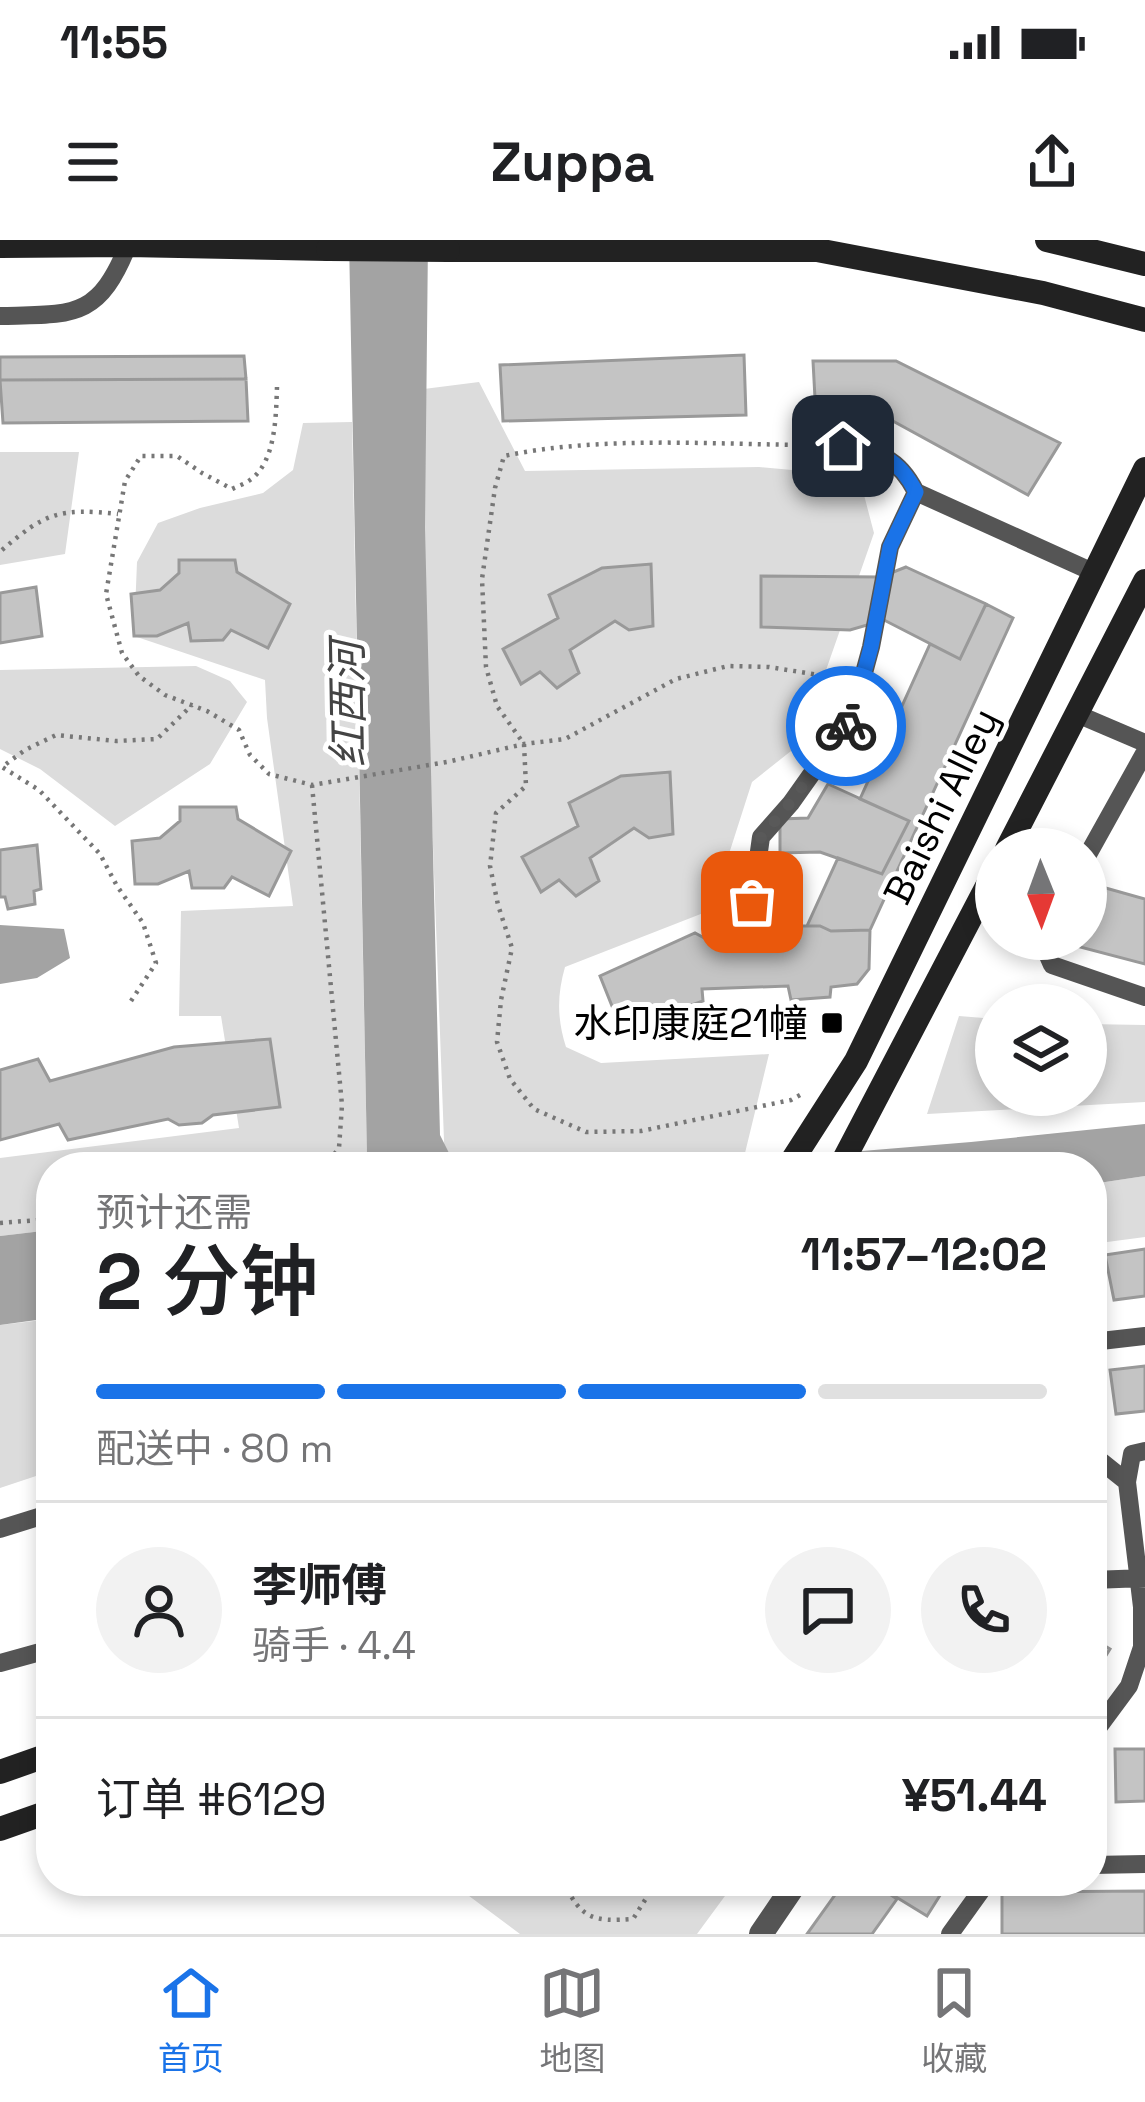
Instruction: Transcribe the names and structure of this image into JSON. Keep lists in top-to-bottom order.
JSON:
{
  "streets": {
    "main road": ["Baishi Alley"]
  },
  "water": ["红西河"],
  "places": {
    "transit": ["水印康庭21幢"]
  },
  "north": "bottom",
  "page": {
    "status": "11:55",
    "header": "Zuppa",
    "heading": ["2 分钟", "预计还需", "11:57–12:02"],
    "panel": [
      "李师傅",
      "骑手 · 4.4",
      "订单 #6129",
      "¥51.44"
    ],
    "bar": "配送中 · 80 m",
    "tabs": ["首页", "地图", "收藏"]
  }
}
